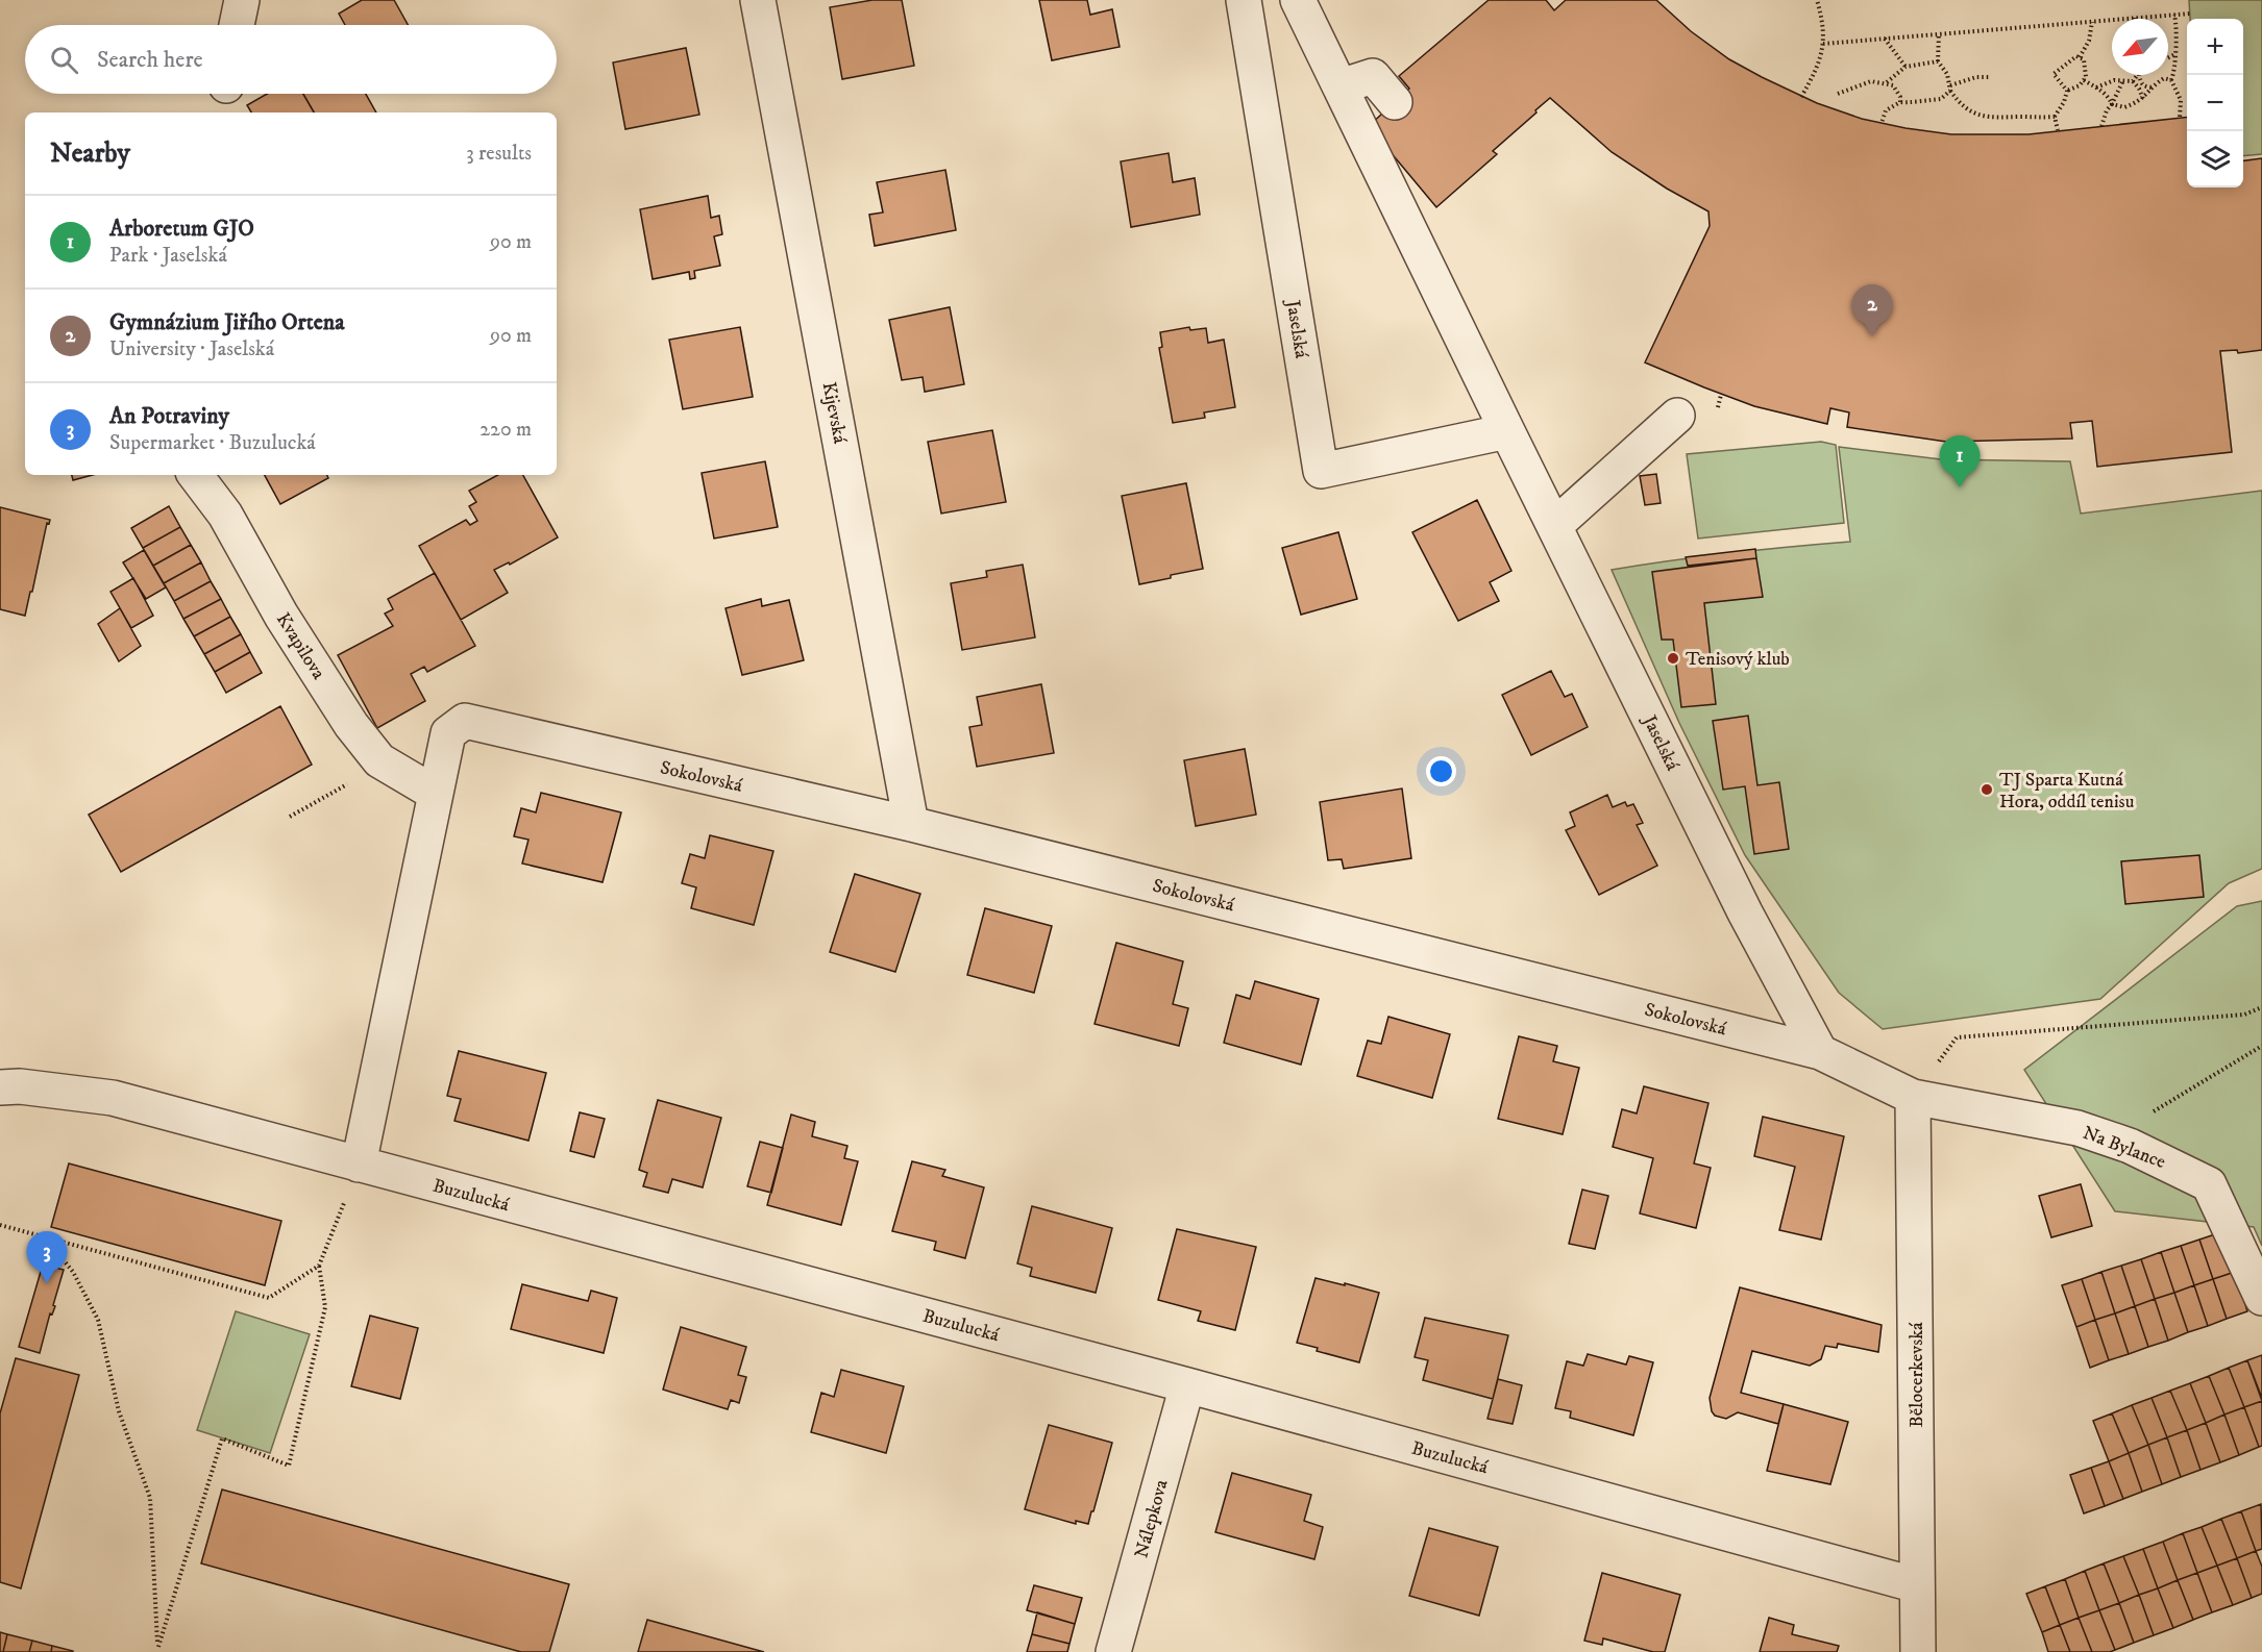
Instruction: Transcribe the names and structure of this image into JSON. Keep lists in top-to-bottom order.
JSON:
{
  "streets": {
    "street": [
      "Jaselská",
      "Kijevská",
      "Kvapilova",
      "Sokolovská",
      "Na Bylance",
      "Buzulucká",
      "Bělocerkevská",
      "Nálepkova"
    ]
  },
  "crossings": [
    ["Jaselská", "Sokolovská"],
    ["Kijevská", "Sokolovská"],
    ["Kvapilova", "Sokolovská"],
    ["Sokolovská", "Na Bylance"],
    ["Sokolovská", "Bělocerkevská"],
    ["Na Bylance", "Bělocerkevská"],
    ["Buzulucká", "Bělocerkevská"],
    ["Buzulucká", "Nálepkova"]
  ],
  "places": ["Tenisový klub", "TJ Sparta Kutná Hora, oddíl tenisu"],
  "north": "bottom left",
  "page": {
    "map_buttons": ["+", "−"],
    "search": "Search here",
    "heading": ["Nearby", "3 results"],
    "list": [
      {
        "mark": "1",
        "name": "Arboretum GJO",
        "note": "Park · Jaselská",
        "value": "90 m"
      },
      {
        "mark": "2",
        "name": "Gymnázium Jiřího Ortena",
        "note": "University · Jaselská",
        "value": "90 m"
      },
      {
        "mark": "3",
        "name": "An Potraviny",
        "note": "Supermarket · Buzulucká",
        "value": "220 m"
      }
    ],
    "pins": ["2", "1", "3"]
  }
}
